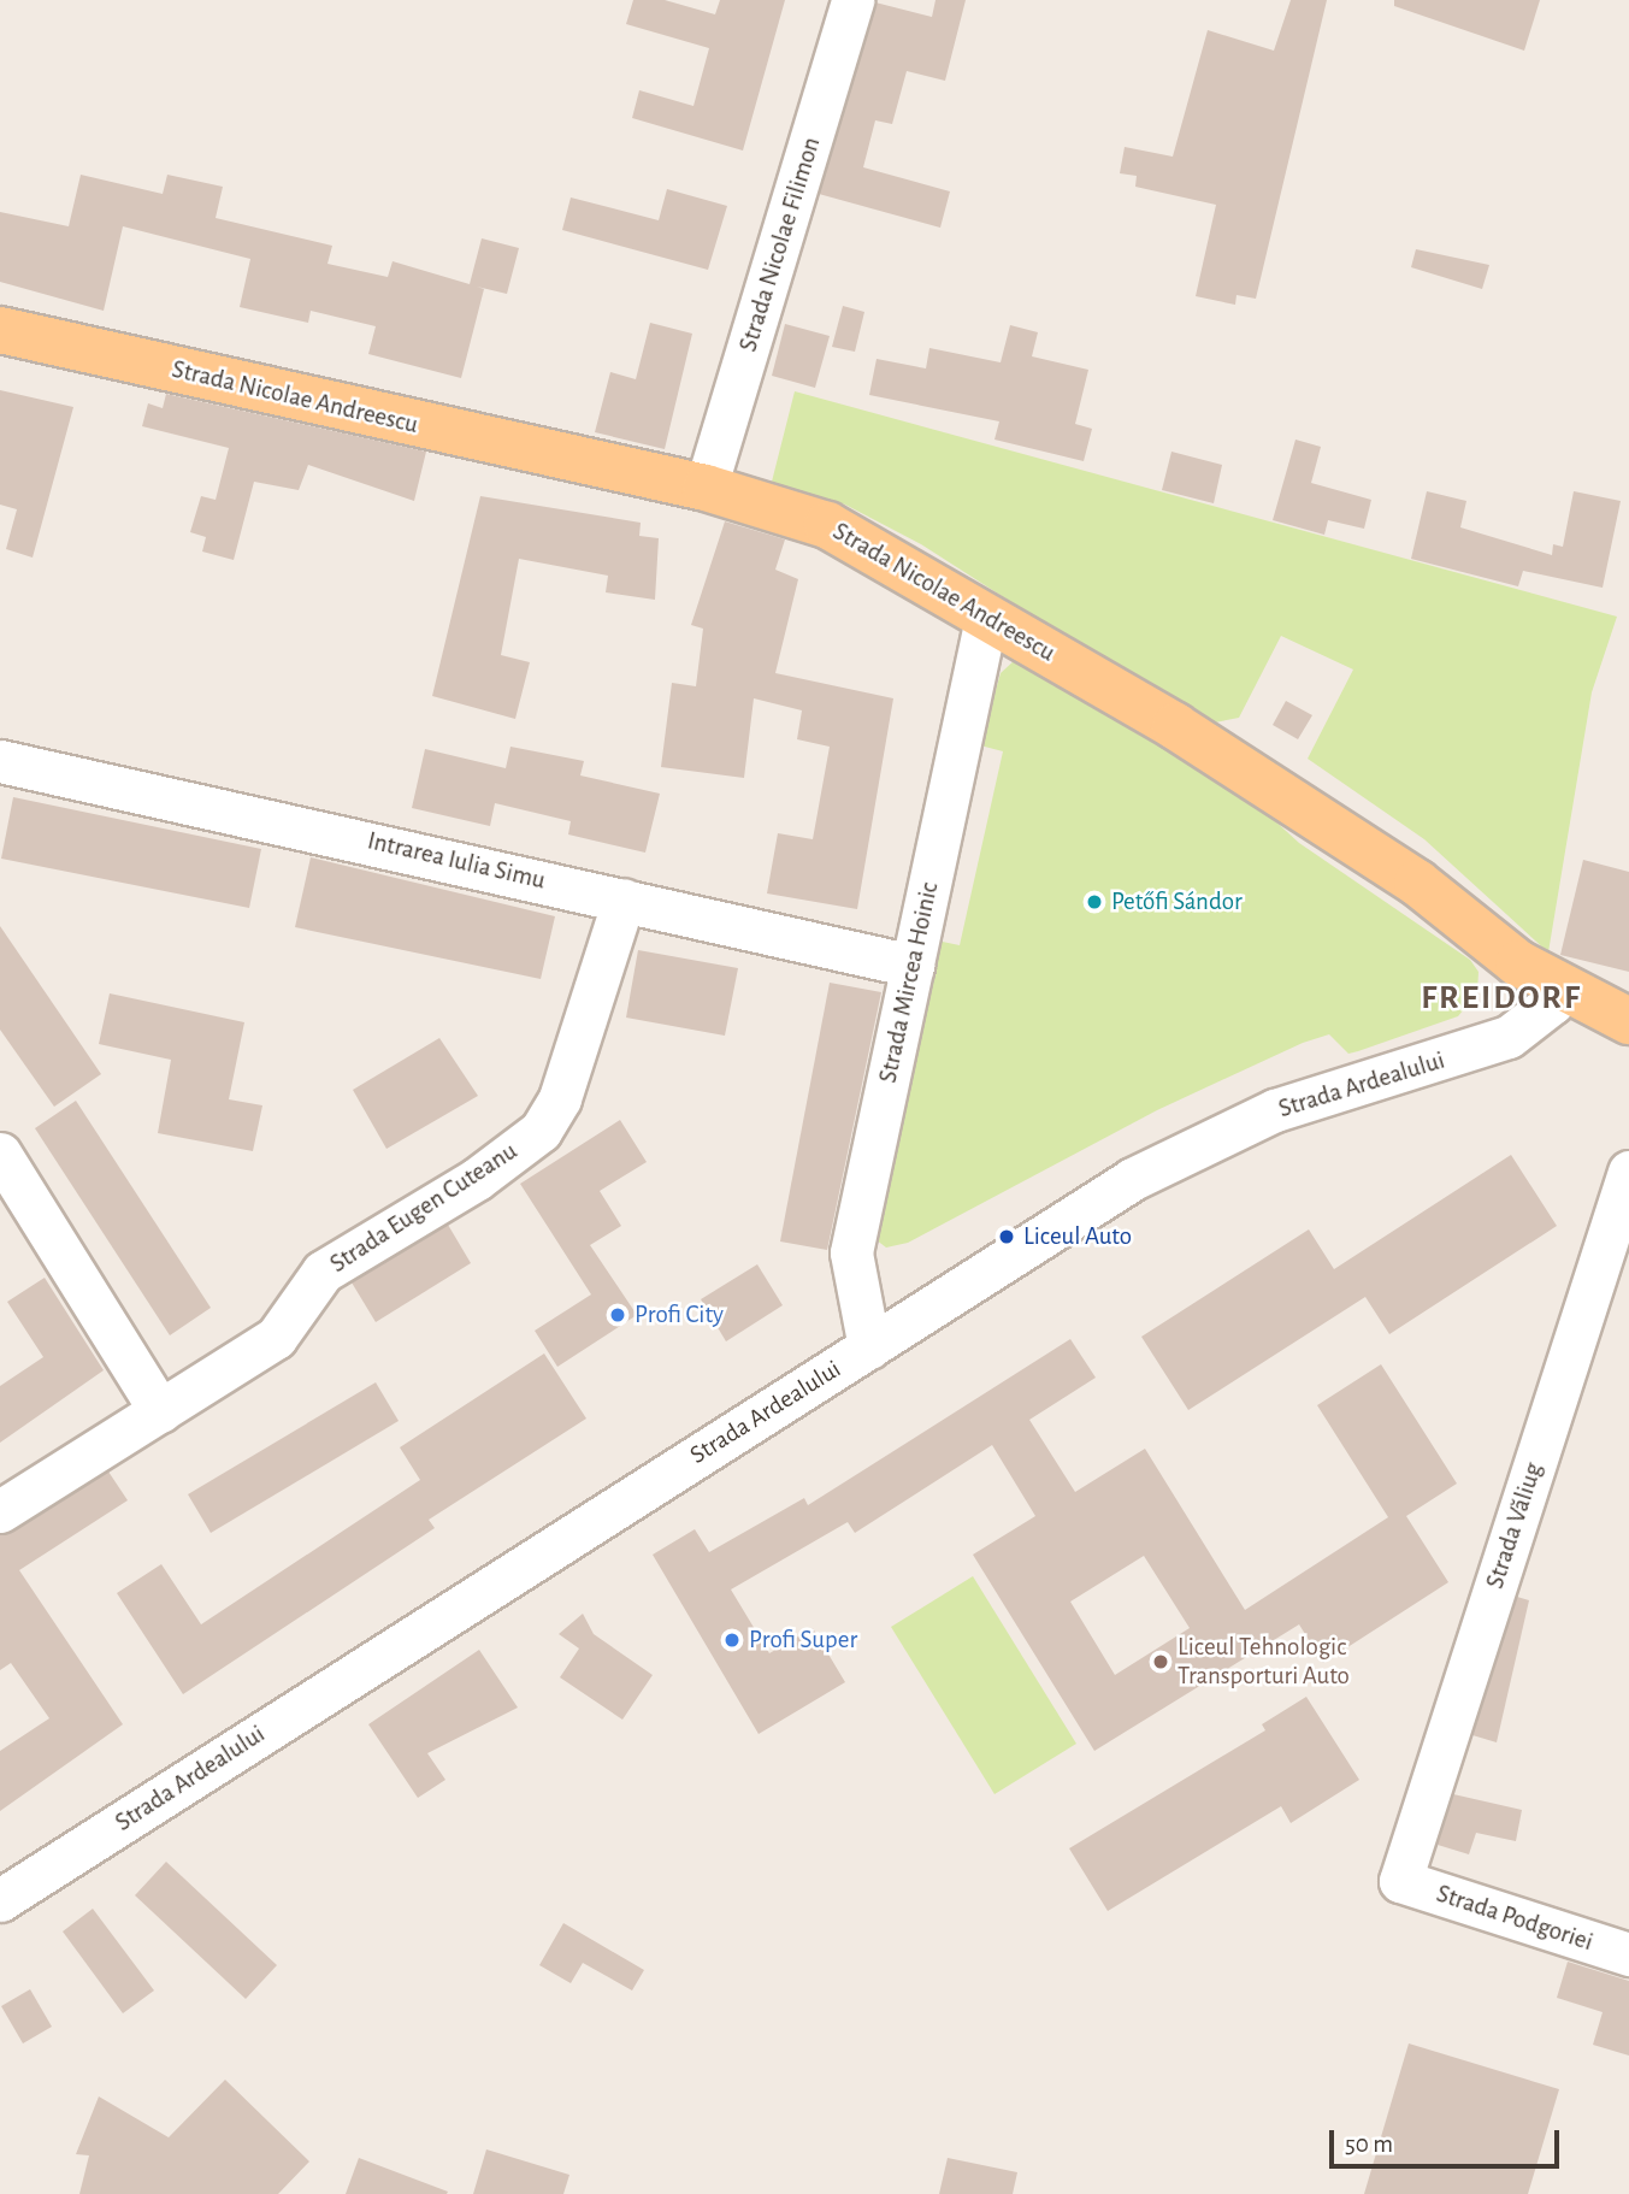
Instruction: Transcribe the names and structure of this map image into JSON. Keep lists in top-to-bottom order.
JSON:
{
  "streets": {
    "main road": ["Strada Nicolae Andreescu"],
    "street": [
      "Strada Nicolae Filimon",
      "Intrarea Iulia Simu",
      "Strada Mircea Hoinic",
      "Strada Ardealului",
      "Strada Eugen Cuteanu",
      "Strada Văliug",
      "Strada Podgoriei"
    ]
  },
  "crossings": [
    ["Strada Nicolae Filimon", "Strada Nicolae Andreescu"],
    ["Strada Nicolae Andreescu", "Strada Mircea Hoinic"],
    ["Strada Nicolae Andreescu", "Strada Ardealului"],
    ["Intrarea Iulia Simu", "Strada Mircea Hoinic"],
    ["Intrarea Iulia Simu", "Strada Eugen Cuteanu"],
    ["Strada Mircea Hoinic", "Strada Ardealului"],
    ["Strada Văliug", "Strada Podgoriei"]
  ],
  "districts": ["FREIDORF"],
  "places": [
    "Petőfi Sándor",
    "Liceul Auto",
    "Profi City",
    "Profi Super",
    "Liceul Tehnologic Transporturi Auto"
  ],
  "scale_bar": "50 m"
}
